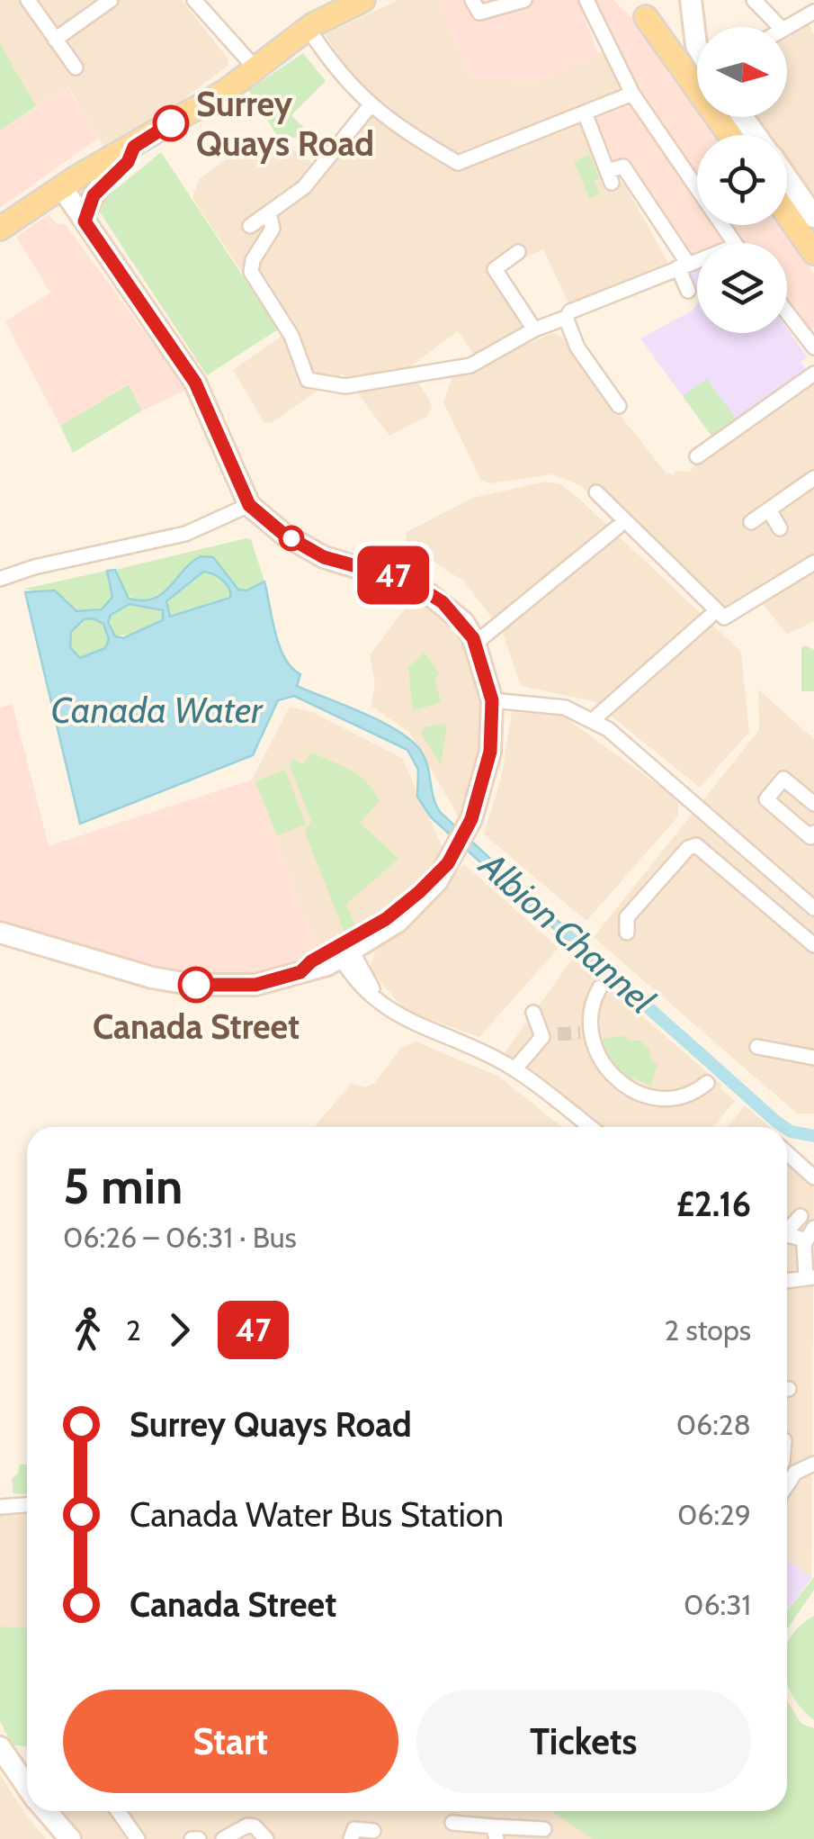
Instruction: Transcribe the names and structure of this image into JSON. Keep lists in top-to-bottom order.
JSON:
{
  "water": ["Canada Water", "Albion Channel"],
  "places": ["Surrey Quays Road", "Canada Street"],
  "lines": ["bus line 47"],
  "north": "right",
  "page": {
    "on_map": "47",
    "heading": ["5 min", "06:26 – 06:31 · Bus", "£2.16"],
    "legs": ["2", "47", "2 stops"],
    "list": [
      {
        "name": "Surrey Quays Road",
        "value": "06:28"
      },
      {
        "name": "Canada Water Bus Station",
        "value": "06:29"
      },
      {
        "name": "Canada Street",
        "value": "06:31"
      }
    ],
    "buttons": ["Start", "Tickets"]
  }
}
